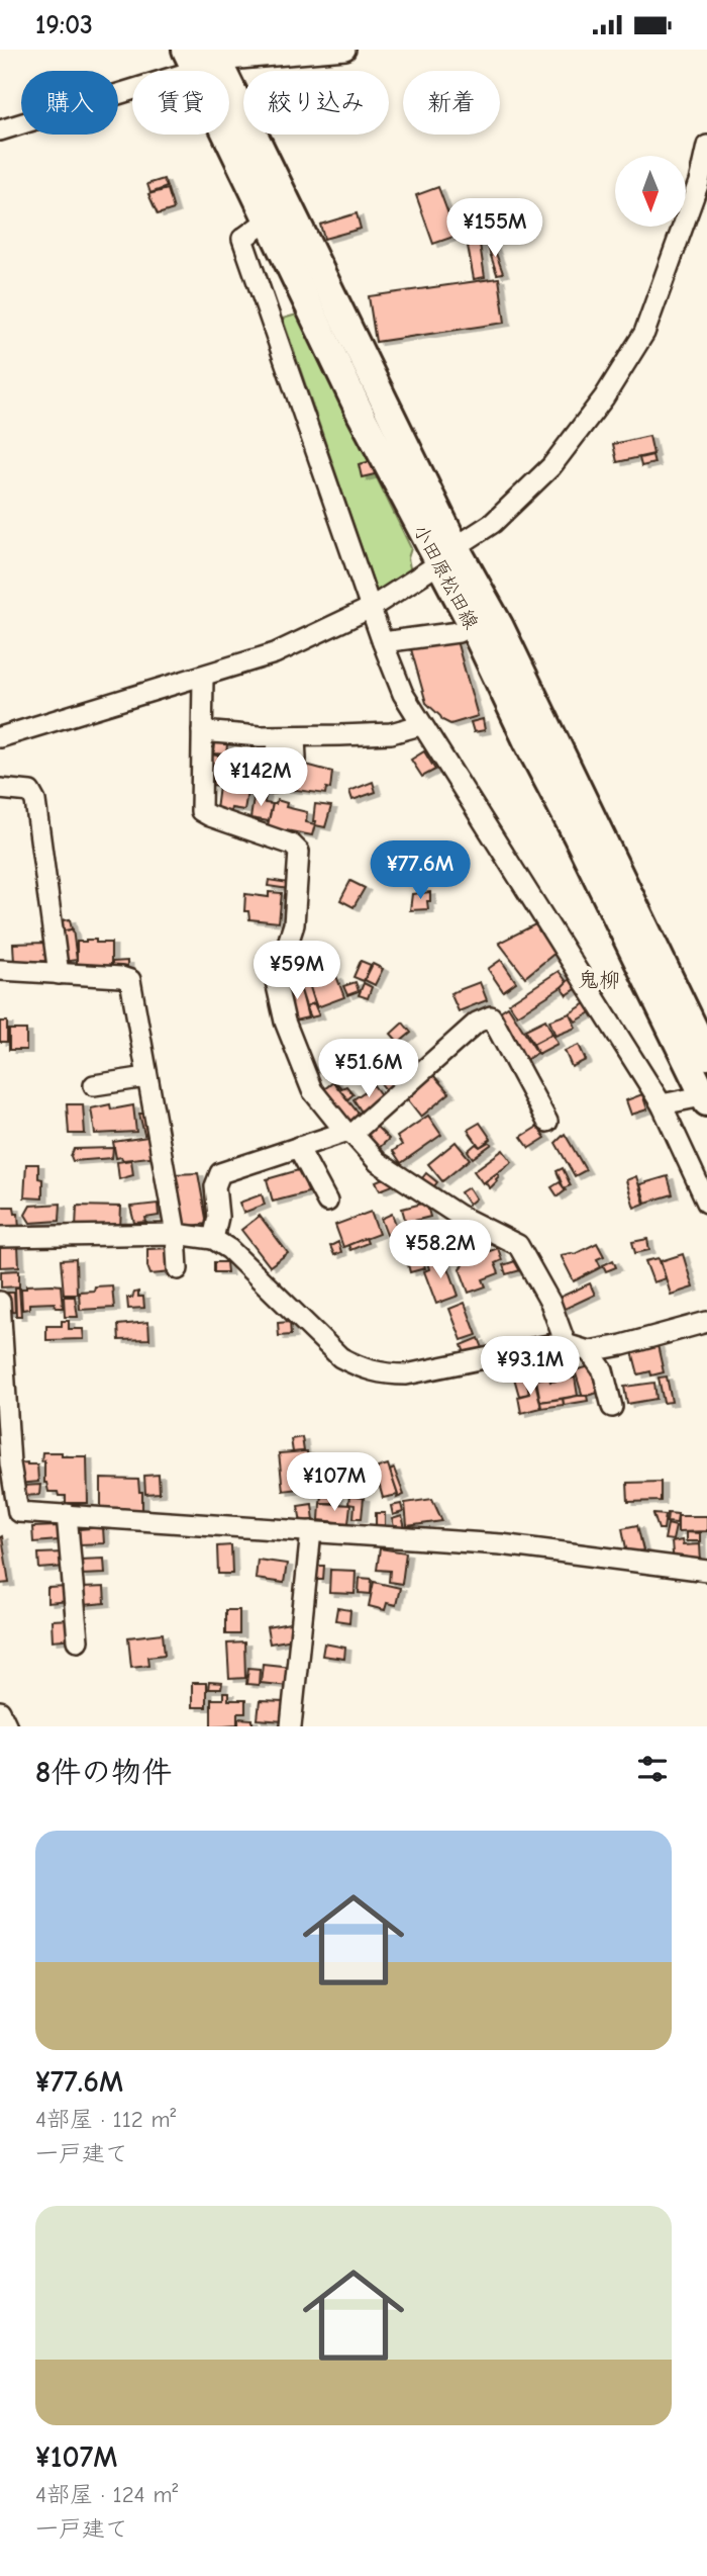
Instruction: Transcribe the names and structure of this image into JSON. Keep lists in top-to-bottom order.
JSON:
{
  "streets": {
    "main road": ["小田原松田線"]
  },
  "districts": ["鬼柳"],
  "north": "bottom",
  "page": {
    "status": "19:03",
    "chip": [
      "購入",
      "賃貸",
      "絞り込み",
      "新着"
    ],
    "price": [
      "¥155M",
      "¥142M",
      "¥77.6M",
      "¥59M",
      "¥51.6M",
      "¥58.2M",
      "¥93.1M",
      "¥107M"
    ],
    "heading": "8件の物件",
    "list": [
      {
        "name": "¥77.6M",
        "note": "4部屋 · 112 m² · 一戸建て"
      },
      {
        "name": "¥107M",
        "note": "4部屋 · 124 m² · 一戸建て"
      }
    ]
  }
}
